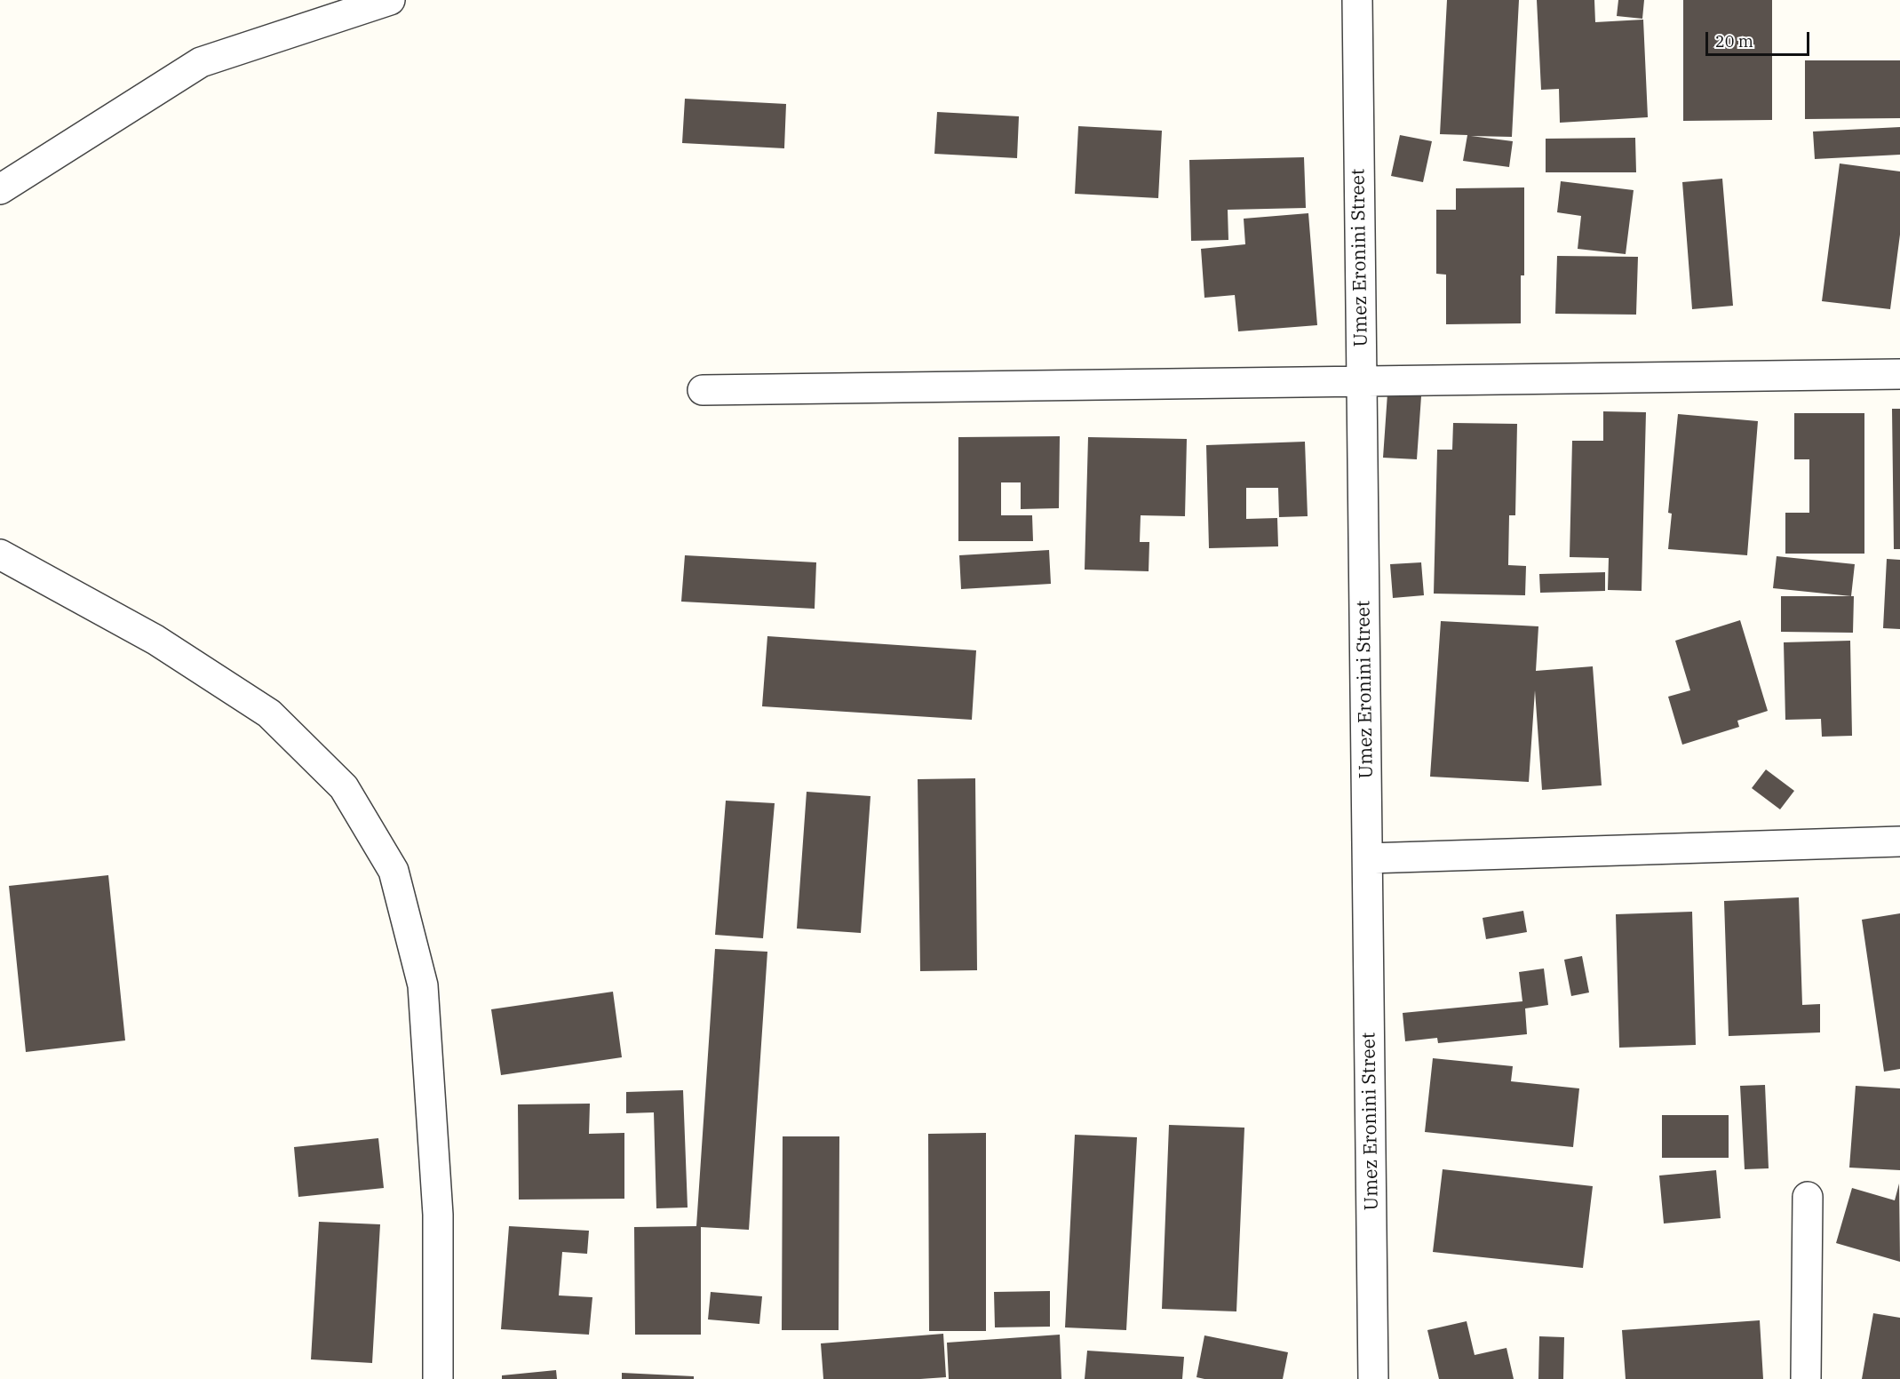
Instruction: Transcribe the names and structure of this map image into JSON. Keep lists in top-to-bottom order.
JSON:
{
  "streets": {
    "street": ["Umez Eronini Street"]
  },
  "scale_bar": "20 m"
}
